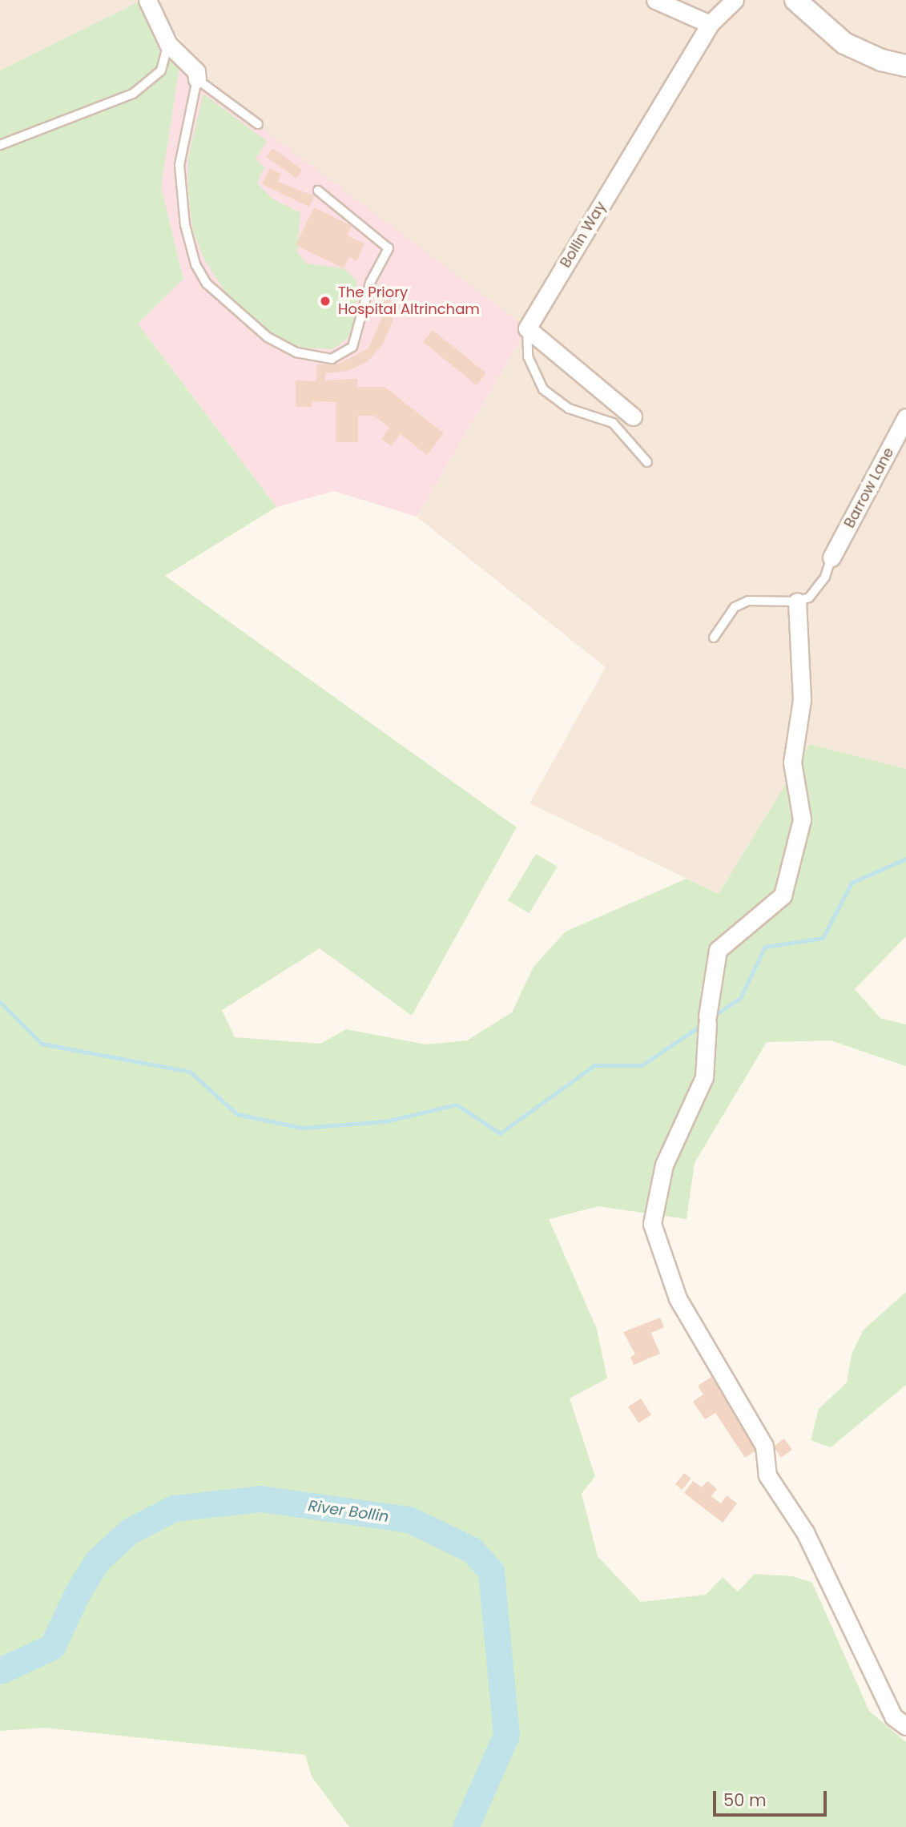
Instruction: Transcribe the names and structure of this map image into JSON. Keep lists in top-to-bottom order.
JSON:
{
  "streets": {
    "street": ["Bollin Way", "Barrow Lane"]
  },
  "water": ["River Bollin"],
  "places": ["The Priory Hospital Altrincham"],
  "scale_bar": "50 m"
}
